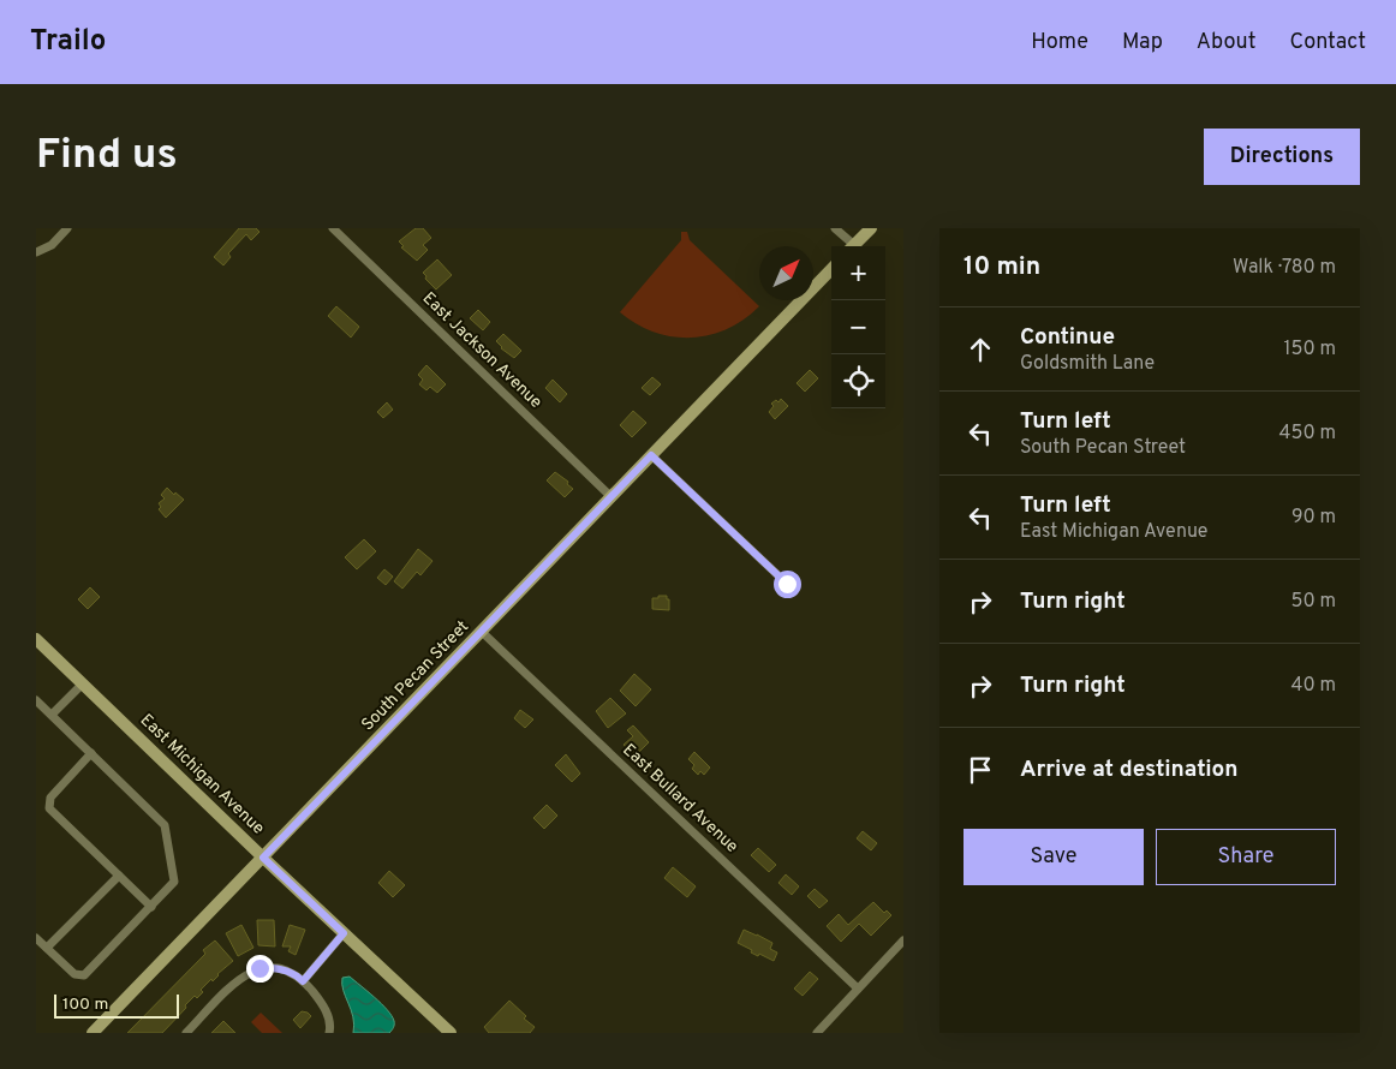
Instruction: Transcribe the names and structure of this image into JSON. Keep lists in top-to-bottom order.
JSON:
{
  "streets": {
    "street": [
      "East Jackson Avenue",
      "South Pecan Street",
      "East Michigan Avenue",
      "East Bullard Avenue"
    ]
  },
  "crossings": [
    ["East Jackson Avenue", "South Pecan Street"],
    ["South Pecan Street", "East Michigan Avenue"],
    ["South Pecan Street", "East Bullard Avenue"]
  ],
  "scale_bar": "100 m",
  "north": "top right",
  "page": {
    "header": "Trailo",
    "nav": [
      "Home",
      "Map",
      "About",
      "Contact"
    ],
    "buttons": [
      "Directions",
      ["Save", "Share"]
    ],
    "title": "Find us",
    "heading": ["10 min", "Walk · 780 m"],
    "map_buttons": ["+", "−"],
    "list": [
      ["Continue", "Goldsmith Lane", "150 m"],
      ["Turn left", "South Pecan Street", "450 m"],
      ["Turn left", "East Michigan Avenue", "90 m"],
      ["Turn right", "50 m"],
      ["Turn right", "40 m"],
      "Arrive at destination"
    ],
    "scale": "100 m"
  }
}
